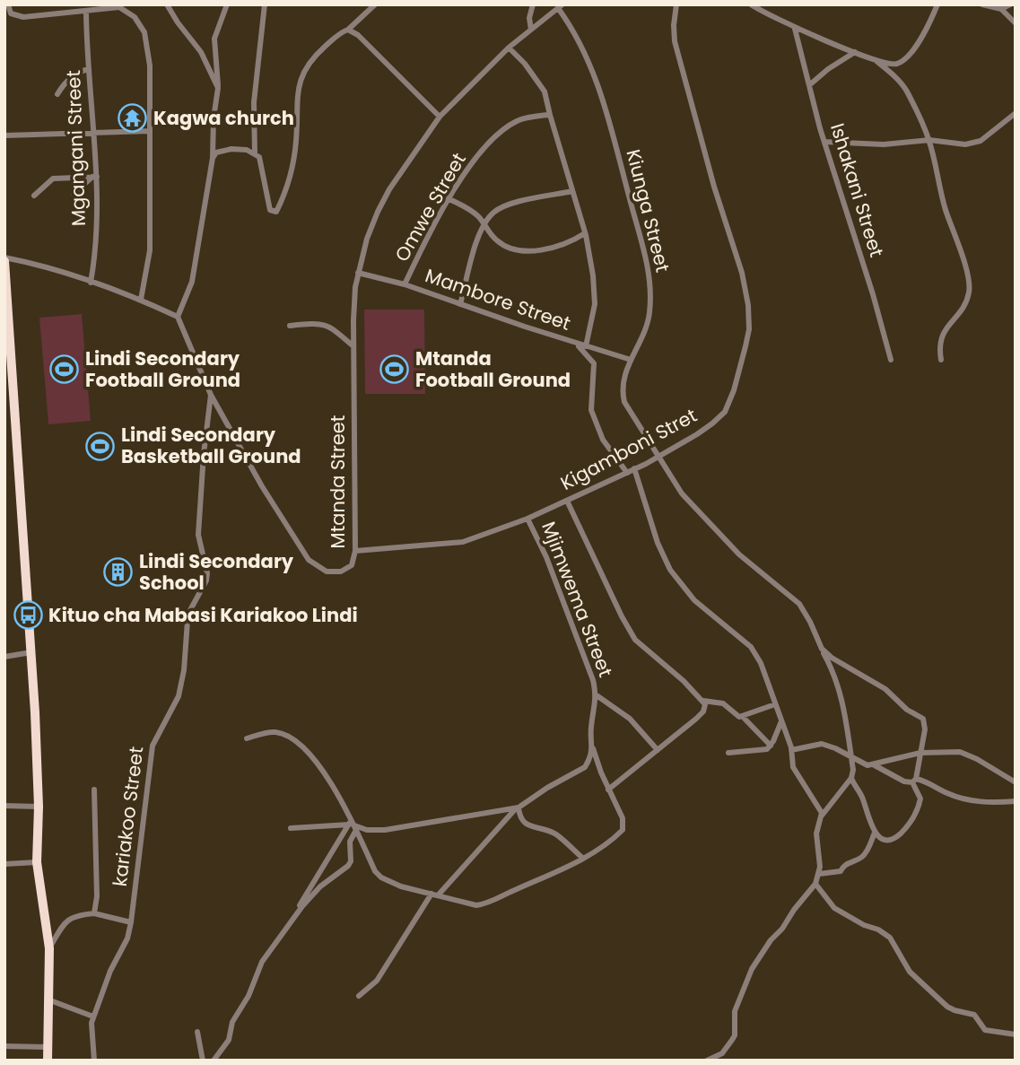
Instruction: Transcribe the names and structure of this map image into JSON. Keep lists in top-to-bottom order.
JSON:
{
  "streets": {
    "street": [
      "Mgangani Street",
      "Ishakani Street",
      "Omwe Street",
      "Kiunga Street",
      "Mambore Street",
      "Kigamboni Stret",
      "Mtanda Street",
      "Mjimwema Street",
      "kariakoo Street"
    ]
  },
  "crossings": [
    ["Omwe Street", "Mambore Street"],
    ["Kiunga Street", "Kigamboni Stret"],
    ["Kiunga Street", "Mtanda Street"],
    ["Mambore Street", "Mtanda Street"],
    ["Kigamboni Stret", "Mtanda Street"],
    ["Kigamboni Stret", "Mjimwema Street"],
    ["Mtanda Street", "kariakoo Street"]
  ],
  "places": {
    "temple": ["Kagwa church"],
    "sports": ["Lindi Secondary Football Ground", "Mtanda Football Ground", "Lindi Secondary Basketball Ground"],
    "building": ["Lindi Secondary School"],
    "bus stop": ["Kituo cha Mabasi Kariakoo Lindi"]
  }
}
